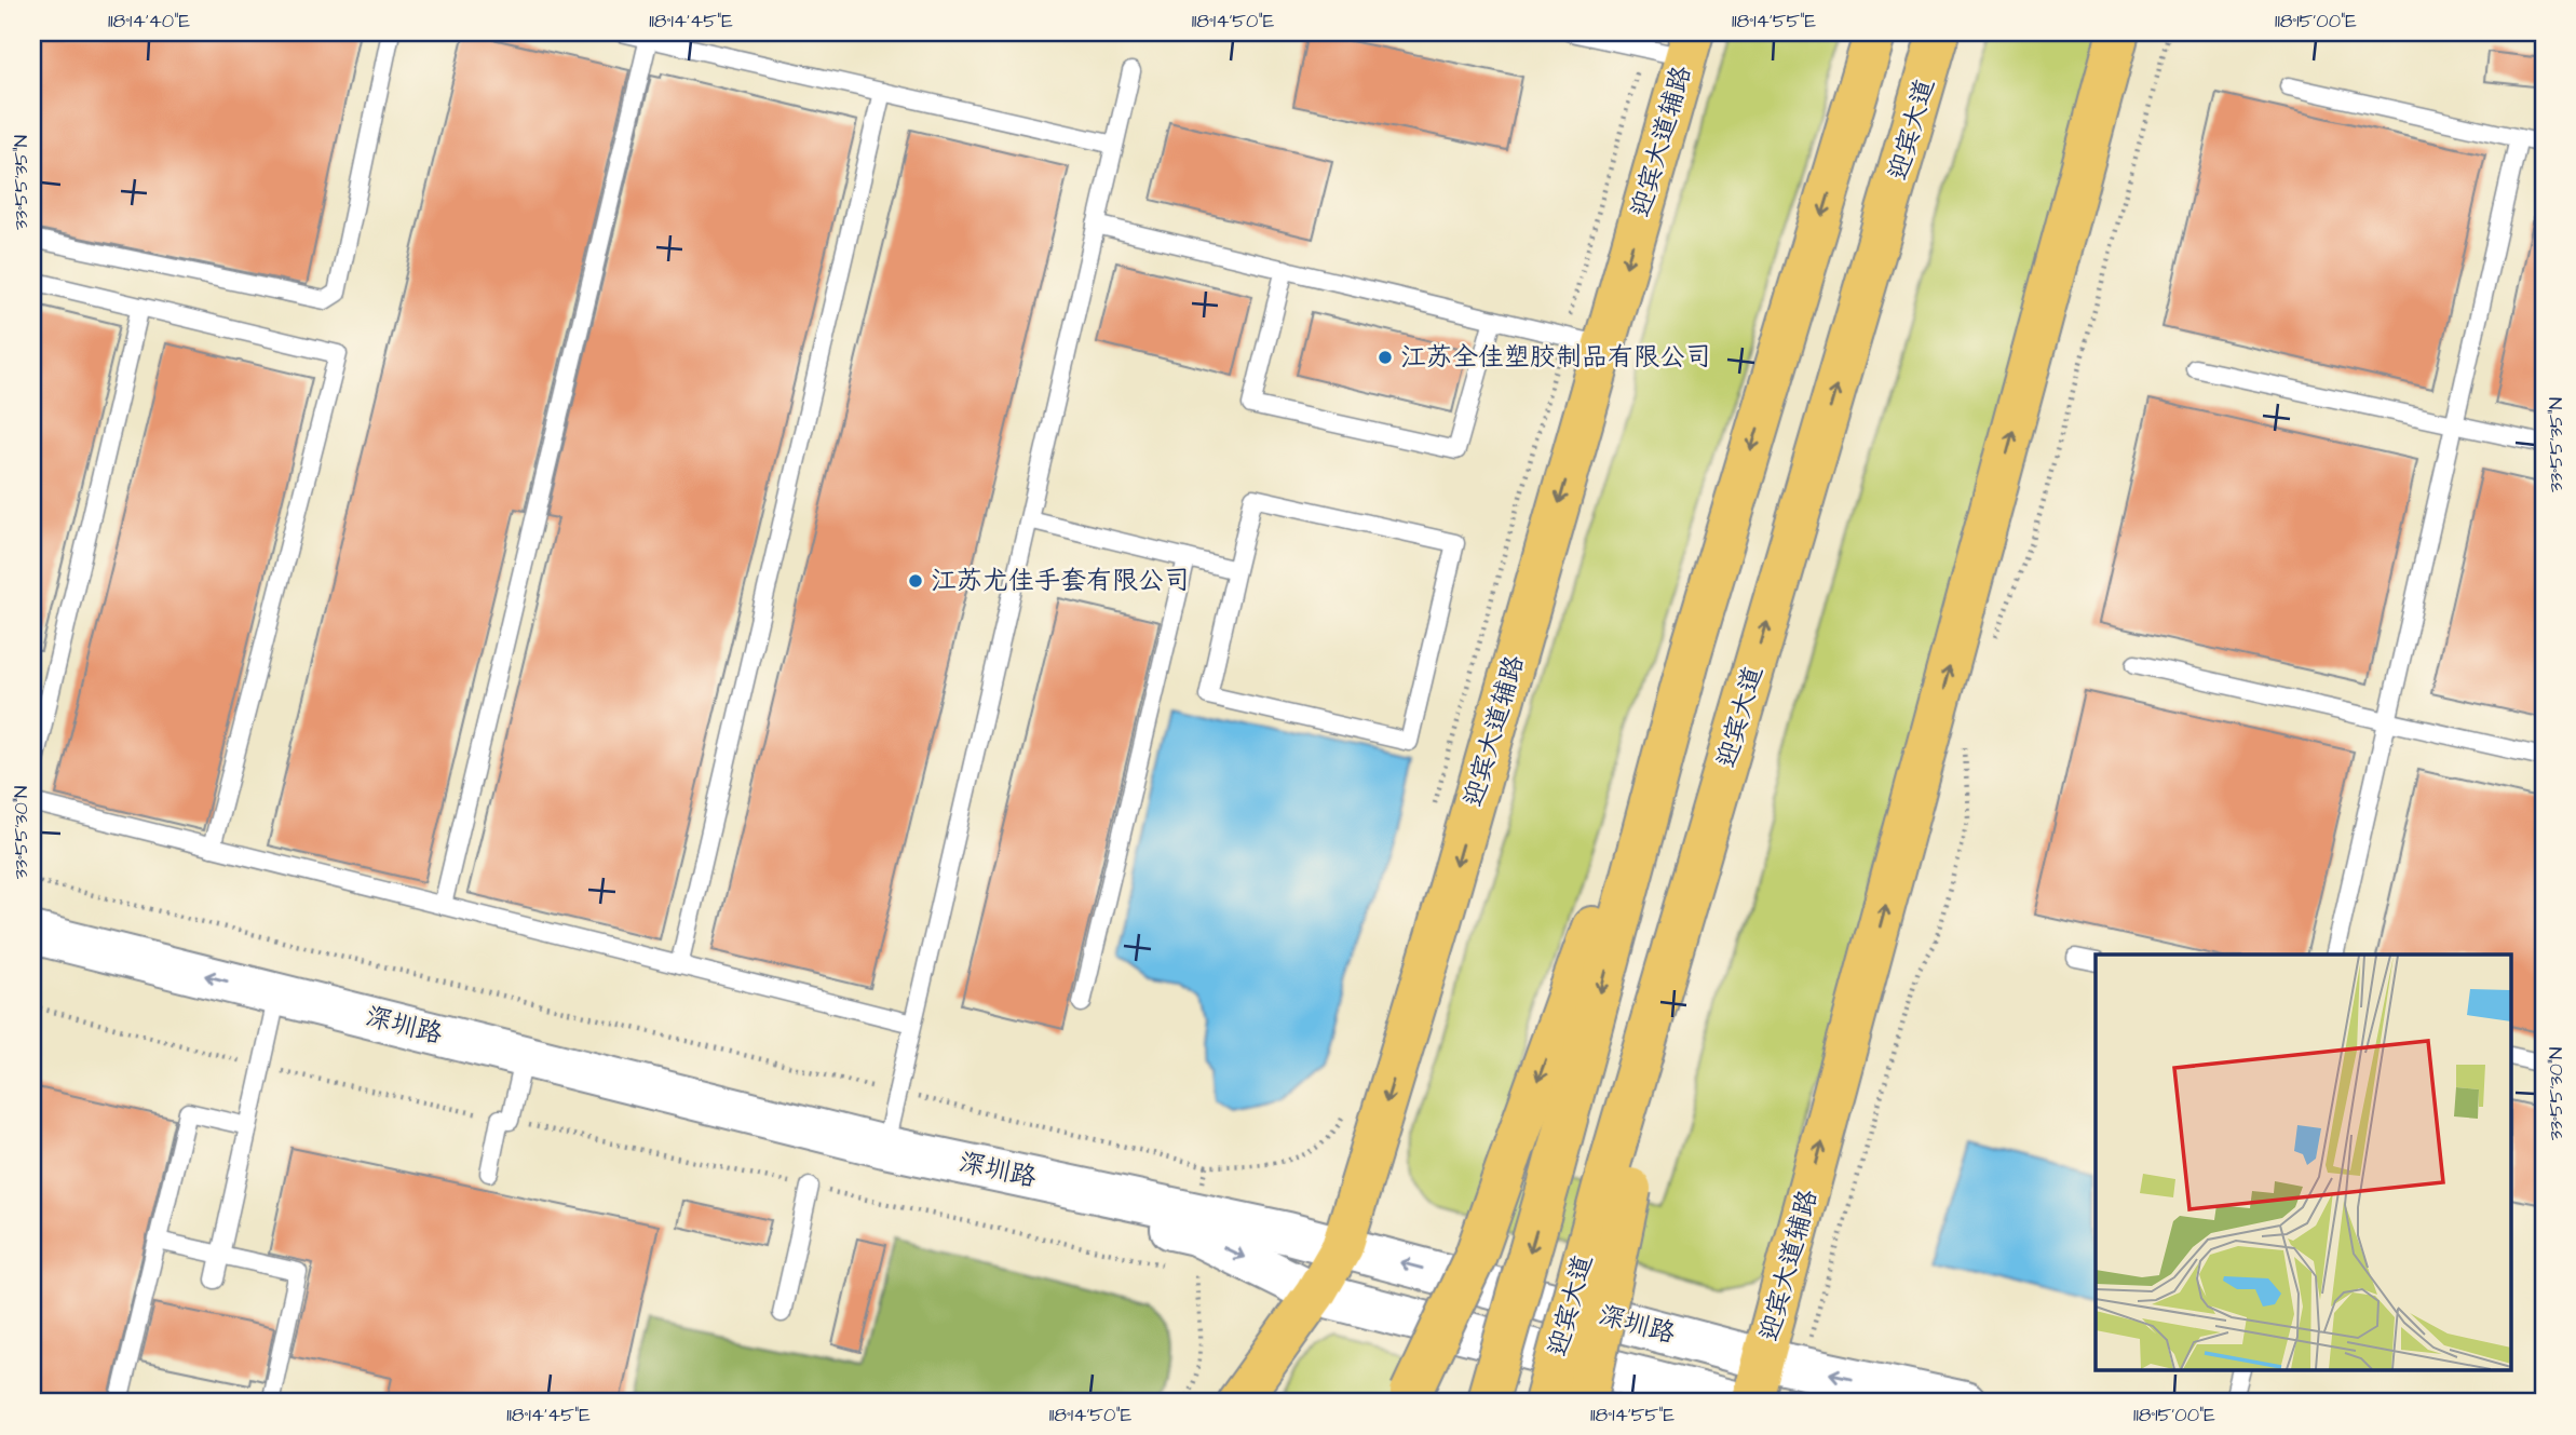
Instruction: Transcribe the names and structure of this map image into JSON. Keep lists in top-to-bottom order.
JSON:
{
  "streets": {
    "main road": ["迎宾大道", "迎宾大道辅路"],
    "street": ["深圳路"]
  },
  "crossings": [
    ["迎宾大道辅路", "深圳路"]
  ],
  "places": ["江苏全佳塑胶制品有限公司", "江苏尤佳手套有限公司"],
  "coordinates": [
    "118°14'40\"E",
    "118°14'45\"E",
    "118°14'50\"E",
    "118°14'55\"E",
    "118°15'00\"E",
    "33°55'35\"N",
    "33°55'30\"N"
  ]
}
